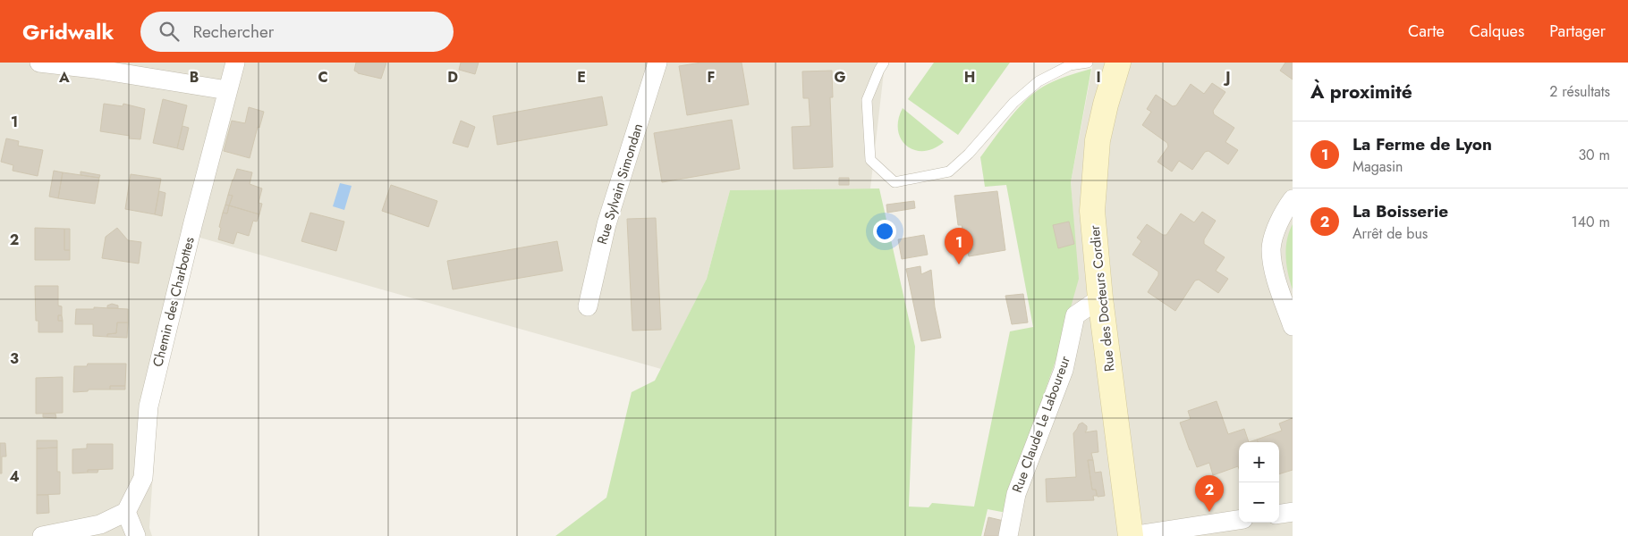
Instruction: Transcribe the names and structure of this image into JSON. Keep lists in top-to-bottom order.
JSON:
{
  "streets": {
    "street": [
      "Rue Sylvain Simondan",
      "Rue des Docteurs Cordier",
      "Chemin des Charbottes",
      "Rue Claude Le Laboureur"
    ]
  },
  "crossings": [
    ["Rue des Docteurs Cordier", "Rue Claude Le Laboureur"]
  ],
  "page": {
    "header": "Gridwalk",
    "search": "Rechercher",
    "nav": ["Carte", "Calques", "Partager"],
    "heading": ["À proximité", "2 résultats"],
    "list": [
      {
        "mark": "1",
        "name": "La Ferme de Lyon",
        "note": "Magasin",
        "value": "30 m"
      },
      {
        "mark": "2",
        "name": "La Boisserie",
        "note": "Arrêt de bus",
        "value": "140 m"
      }
    ],
    "pins": ["1", "2"],
    "map_buttons": ["+", "−"]
  },
  "grid": {
    "columns": [
      "A",
      "B",
      "C",
      "D",
      "E",
      "F",
      "G",
      "H",
      "I",
      "J"
    ],
    "rows": [
      "1",
      "2",
      "3",
      "4"
    ]
  }
}
